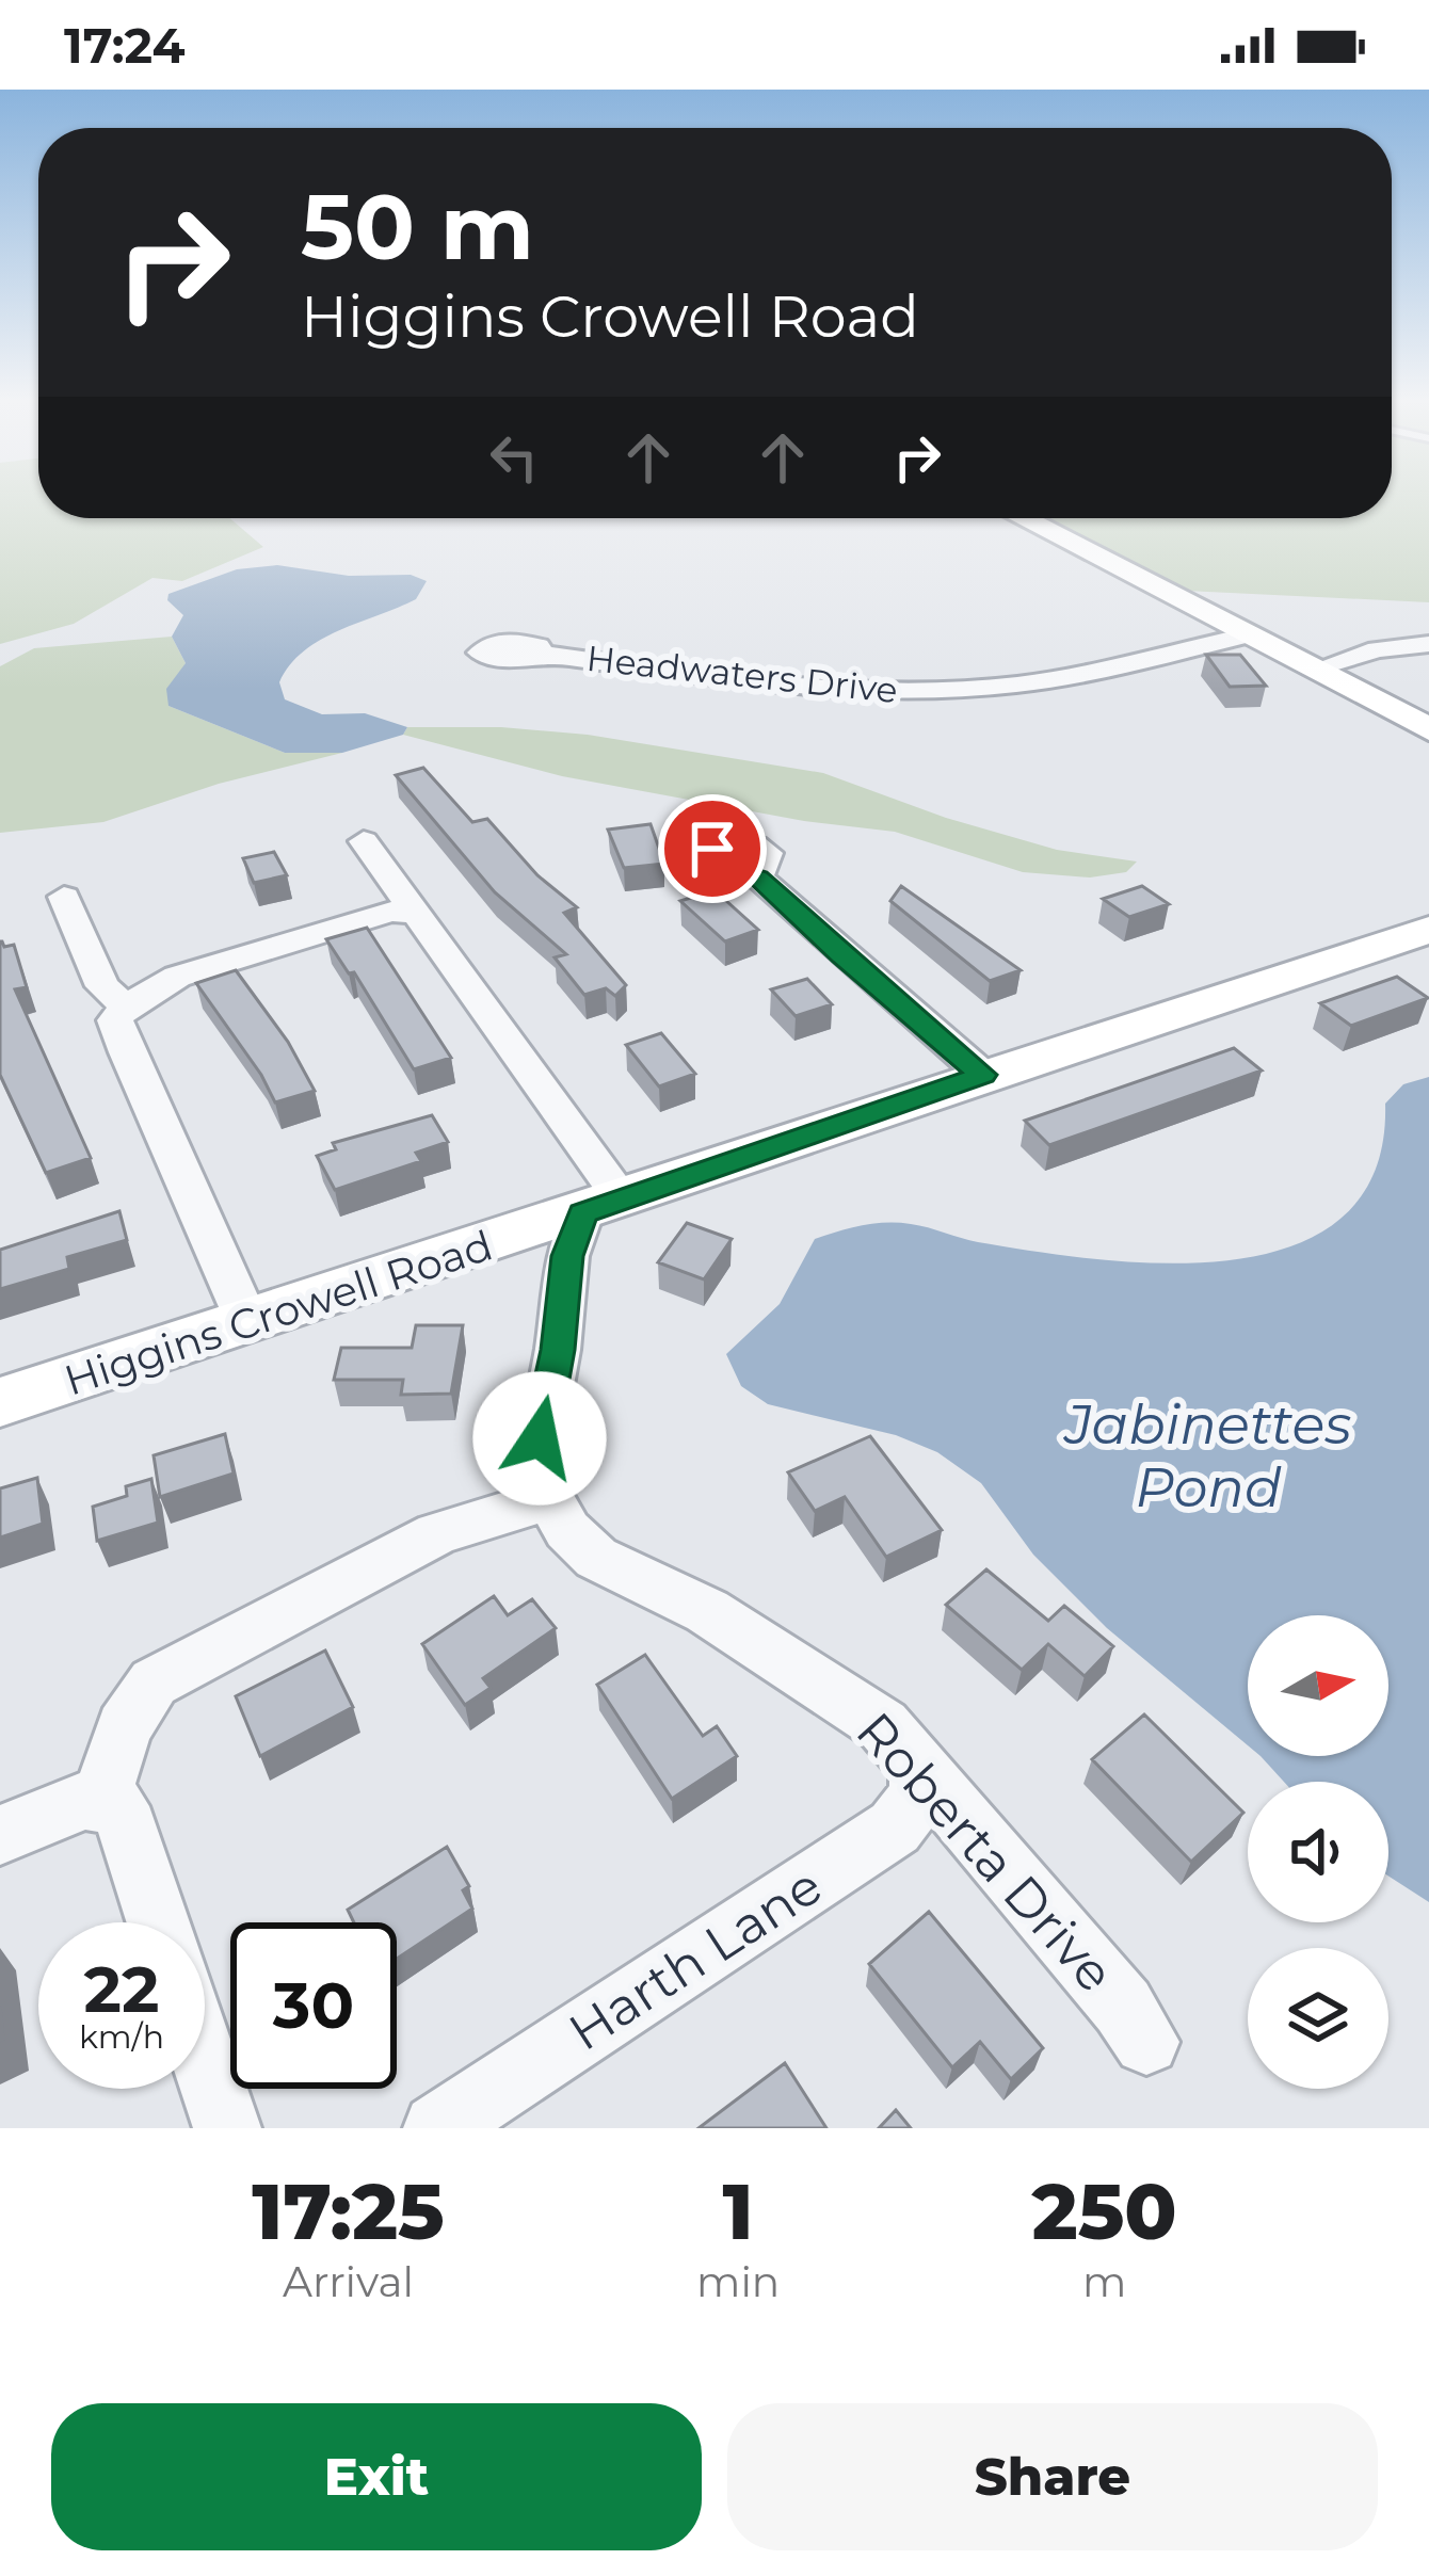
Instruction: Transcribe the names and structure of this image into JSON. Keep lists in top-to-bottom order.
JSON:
{
  "streets": {
    "main road": ["Higgins Crowell Road"],
    "street": ["Headwaters Drive", "Roberta Drive", "Harth Lane"]
  },
  "crossings": [
    ["Higgins Crowell Road", "Roberta Drive"],
    ["Roberta Drive", "Harth Lane"]
  ],
  "water": ["Jabinettes Pond"],
  "north": "right",
  "page": {
    "status": "17:24",
    "turn": ["50 m", "Higgins Crowell Road"],
    "speed": "22 km/h",
    "limit": "30",
    "eta": [
      "17:25",
      "Arrival",
      "1",
      "min",
      "250",
      "m"
    ],
    "buttons": ["Exit", "Share"]
  }
}
